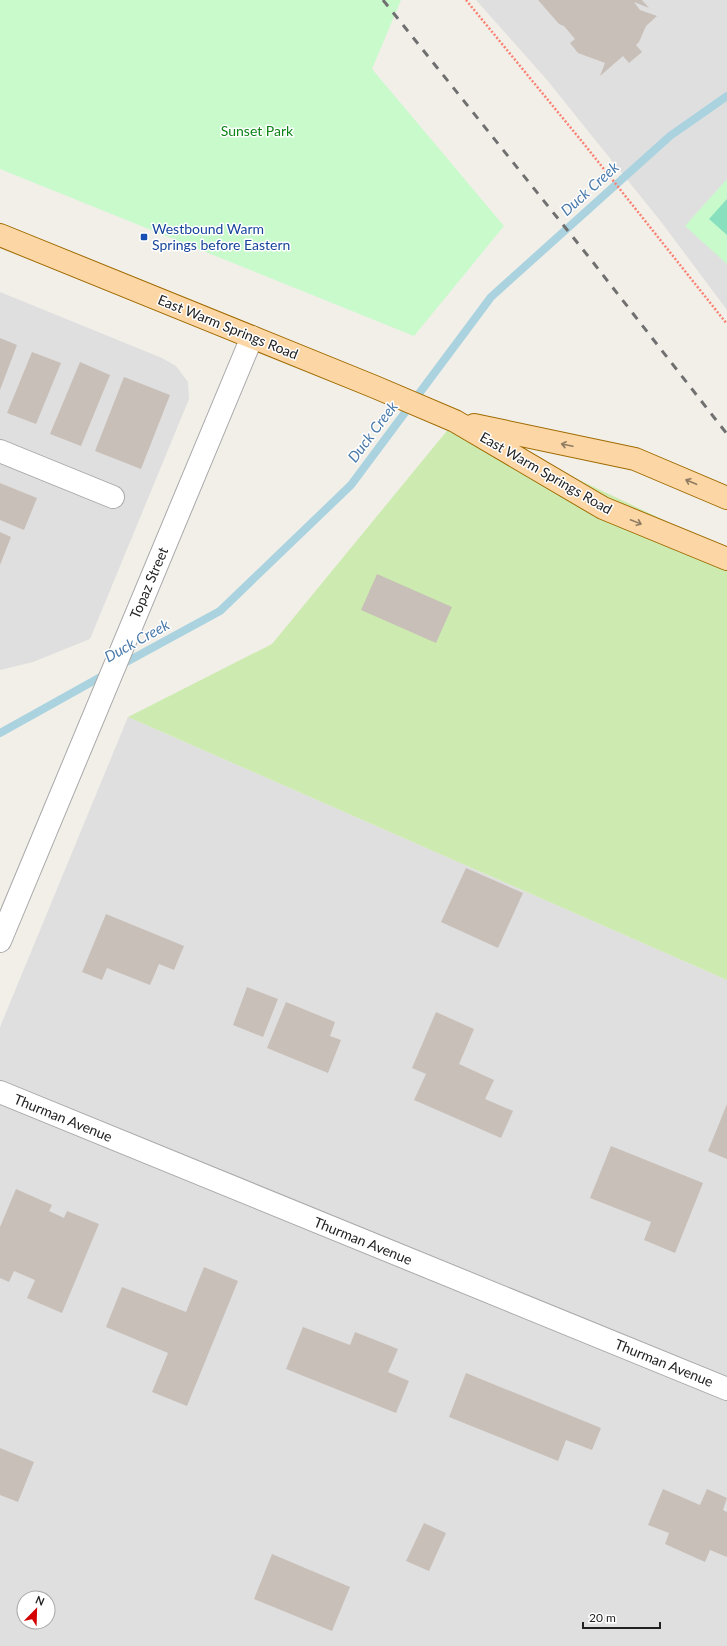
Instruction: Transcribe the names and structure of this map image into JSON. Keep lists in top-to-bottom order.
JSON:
{
  "streets": {
    "main road": ["East Warm Springs Road"],
    "street": ["Topaz Street", "Thurman Avenue"]
  },
  "crossings": [
    ["East Warm Springs Road", "Topaz Street"]
  ],
  "water": ["Duck Creek"],
  "parks": ["Sunset Park"],
  "places": {
    "transit": ["Westbound Warm Springs before Eastern"]
  },
  "scale_bar": "20 m",
  "north": "top right"
}
